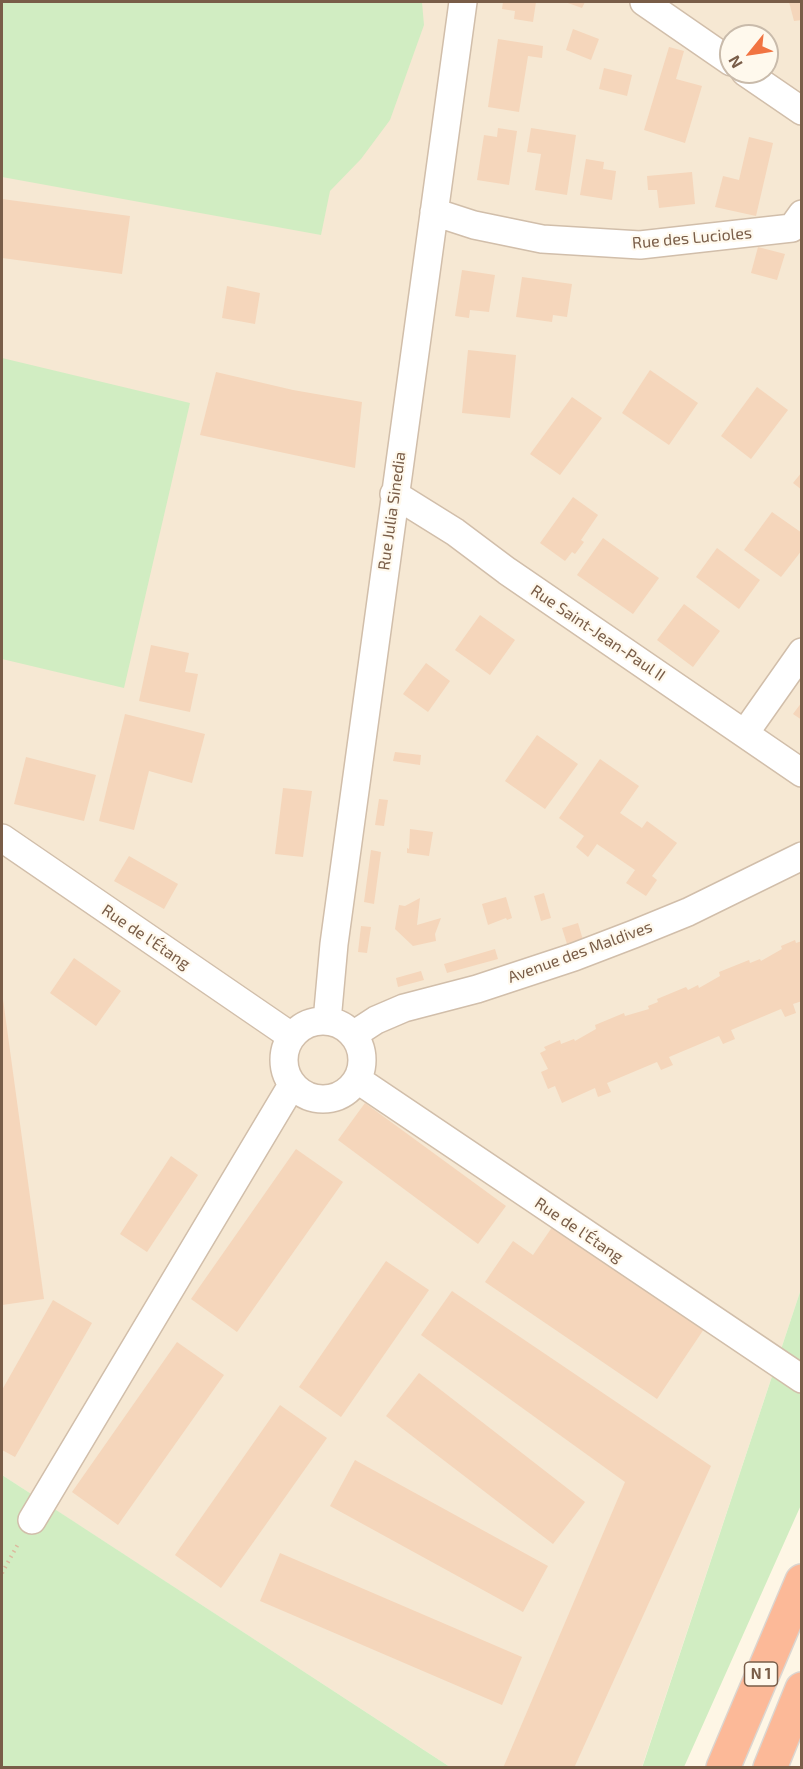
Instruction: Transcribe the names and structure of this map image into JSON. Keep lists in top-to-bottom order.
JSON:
{
  "streets": {
    "highway": ["N 1"],
    "street": [
      "Rue des Lucioles",
      "Rue Julia Sinedia",
      "Rue Saint-Jean-Paul II",
      "Rue de l'Étang",
      "Avenue des Maldives"
    ]
  },
  "crossings": [
    ["Rue des Lucioles", "Rue Julia Sinedia"],
    ["Rue Julia Sinedia", "Rue Saint-Jean-Paul II"],
    ["Rue Julia Sinedia", "Rue de l'Étang"],
    ["Rue Julia Sinedia", "Avenue des Maldives"],
    ["Rue de l'Étang", "Avenue des Maldives"]
  ],
  "north": "bottom left"
}
